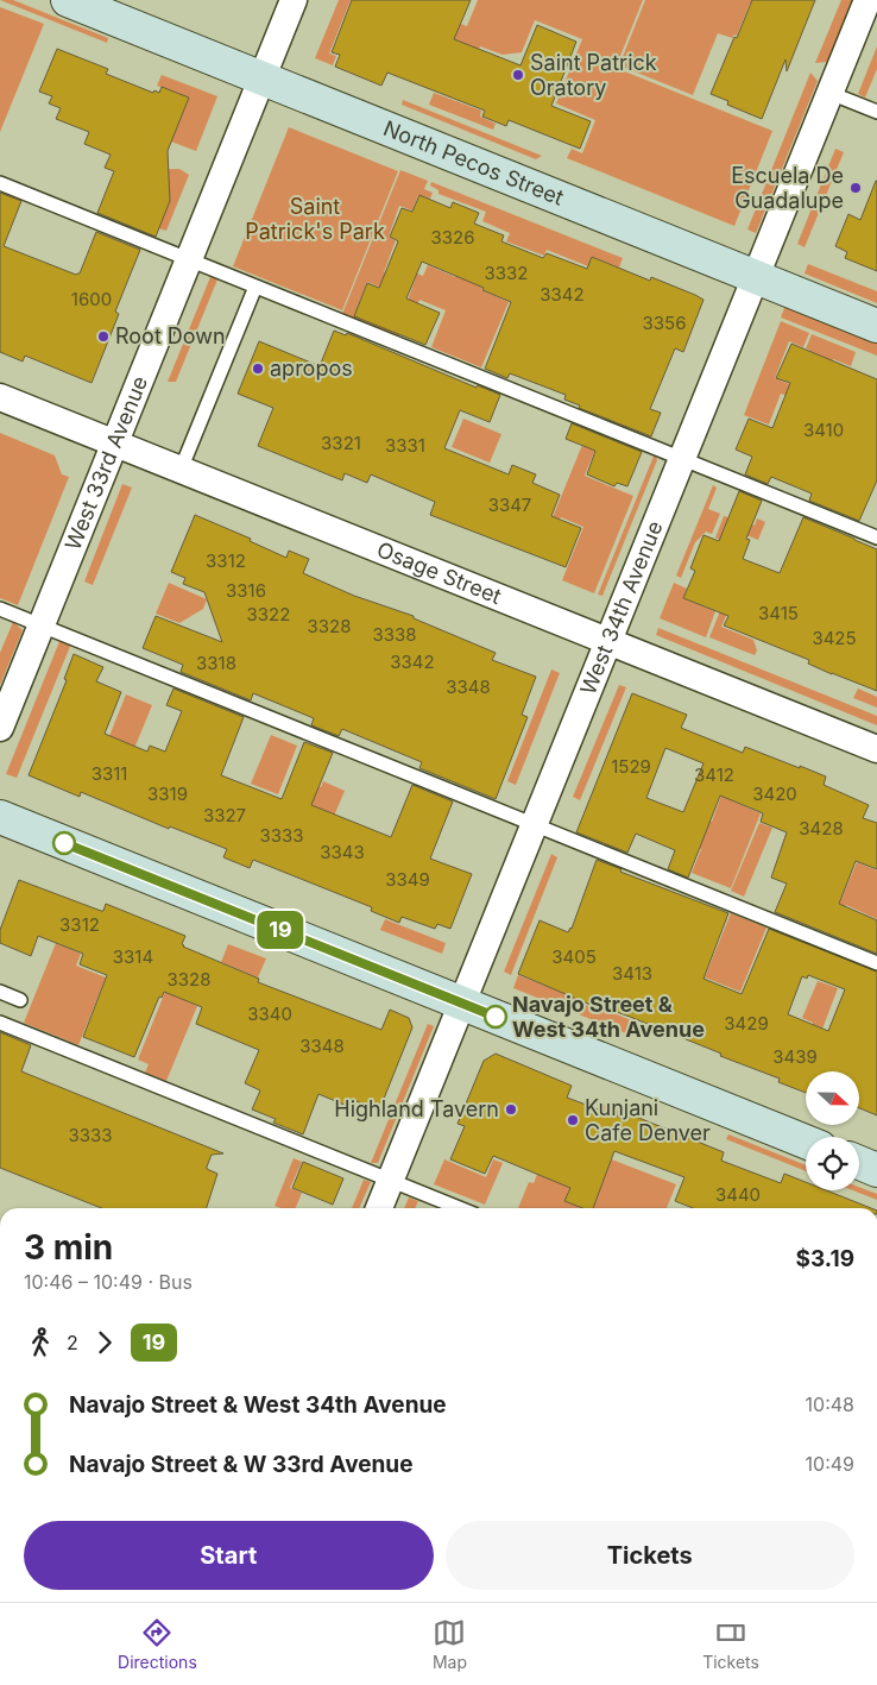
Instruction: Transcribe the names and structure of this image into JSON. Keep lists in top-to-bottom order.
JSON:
{
  "streets": {
    "street": [
      "North Pecos Street",
      "West 33rd Avenue",
      "Osage Street",
      "West 34th Avenue"
    ]
  },
  "crossings": [
    ["North Pecos Street", "West 33rd Avenue"],
    ["North Pecos Street", "West 34th Avenue"],
    ["West 33rd Avenue", "Osage Street"],
    ["Osage Street", "West 34th Avenue"]
  ],
  "parks": ["Saint Patrick's Park"],
  "places": [
    "Saint Patrick Oratory",
    "Escuela De Guadalupe",
    "Root Down",
    "apropos",
    "Navajo Street & West 34th Avenue",
    "Highland Tavern",
    "Kunjani Cafe Denver"
  ],
  "lines": ["bus line 19"],
  "house_numbers": [
    "3326",
    "3332",
    "3342",
    "1600",
    "3356",
    "3410",
    "3321",
    "3331",
    "3347",
    "3312",
    "3316",
    "3415",
    "3322",
    "3328",
    "3338",
    "3425",
    "3342",
    "3318",
    "3348",
    "1529",
    "3311",
    "3412",
    "3319",
    "3420",
    "3327",
    "3428",
    "3333",
    "3343",
    "3349",
    "3312",
    "3314",
    "3405",
    "3413",
    "3328",
    "3340",
    "3429",
    "3348",
    "3439",
    "3333",
    "3440"
  ],
  "north": "right",
  "page": {
    "on_map": "19",
    "heading": ["3 min", "10:46 – 10:49 · Bus", "$3.19"],
    "legs": ["2", "19"],
    "list": [
      {
        "name": "Navajo Street & West 34th Avenue",
        "value": "10:48"
      },
      {
        "name": "Navajo Street & W 33rd Avenue",
        "value": "10:49"
      }
    ],
    "buttons": ["Start", "Tickets"],
    "tabs": ["Directions", "Map", "Tickets"]
  }
}
